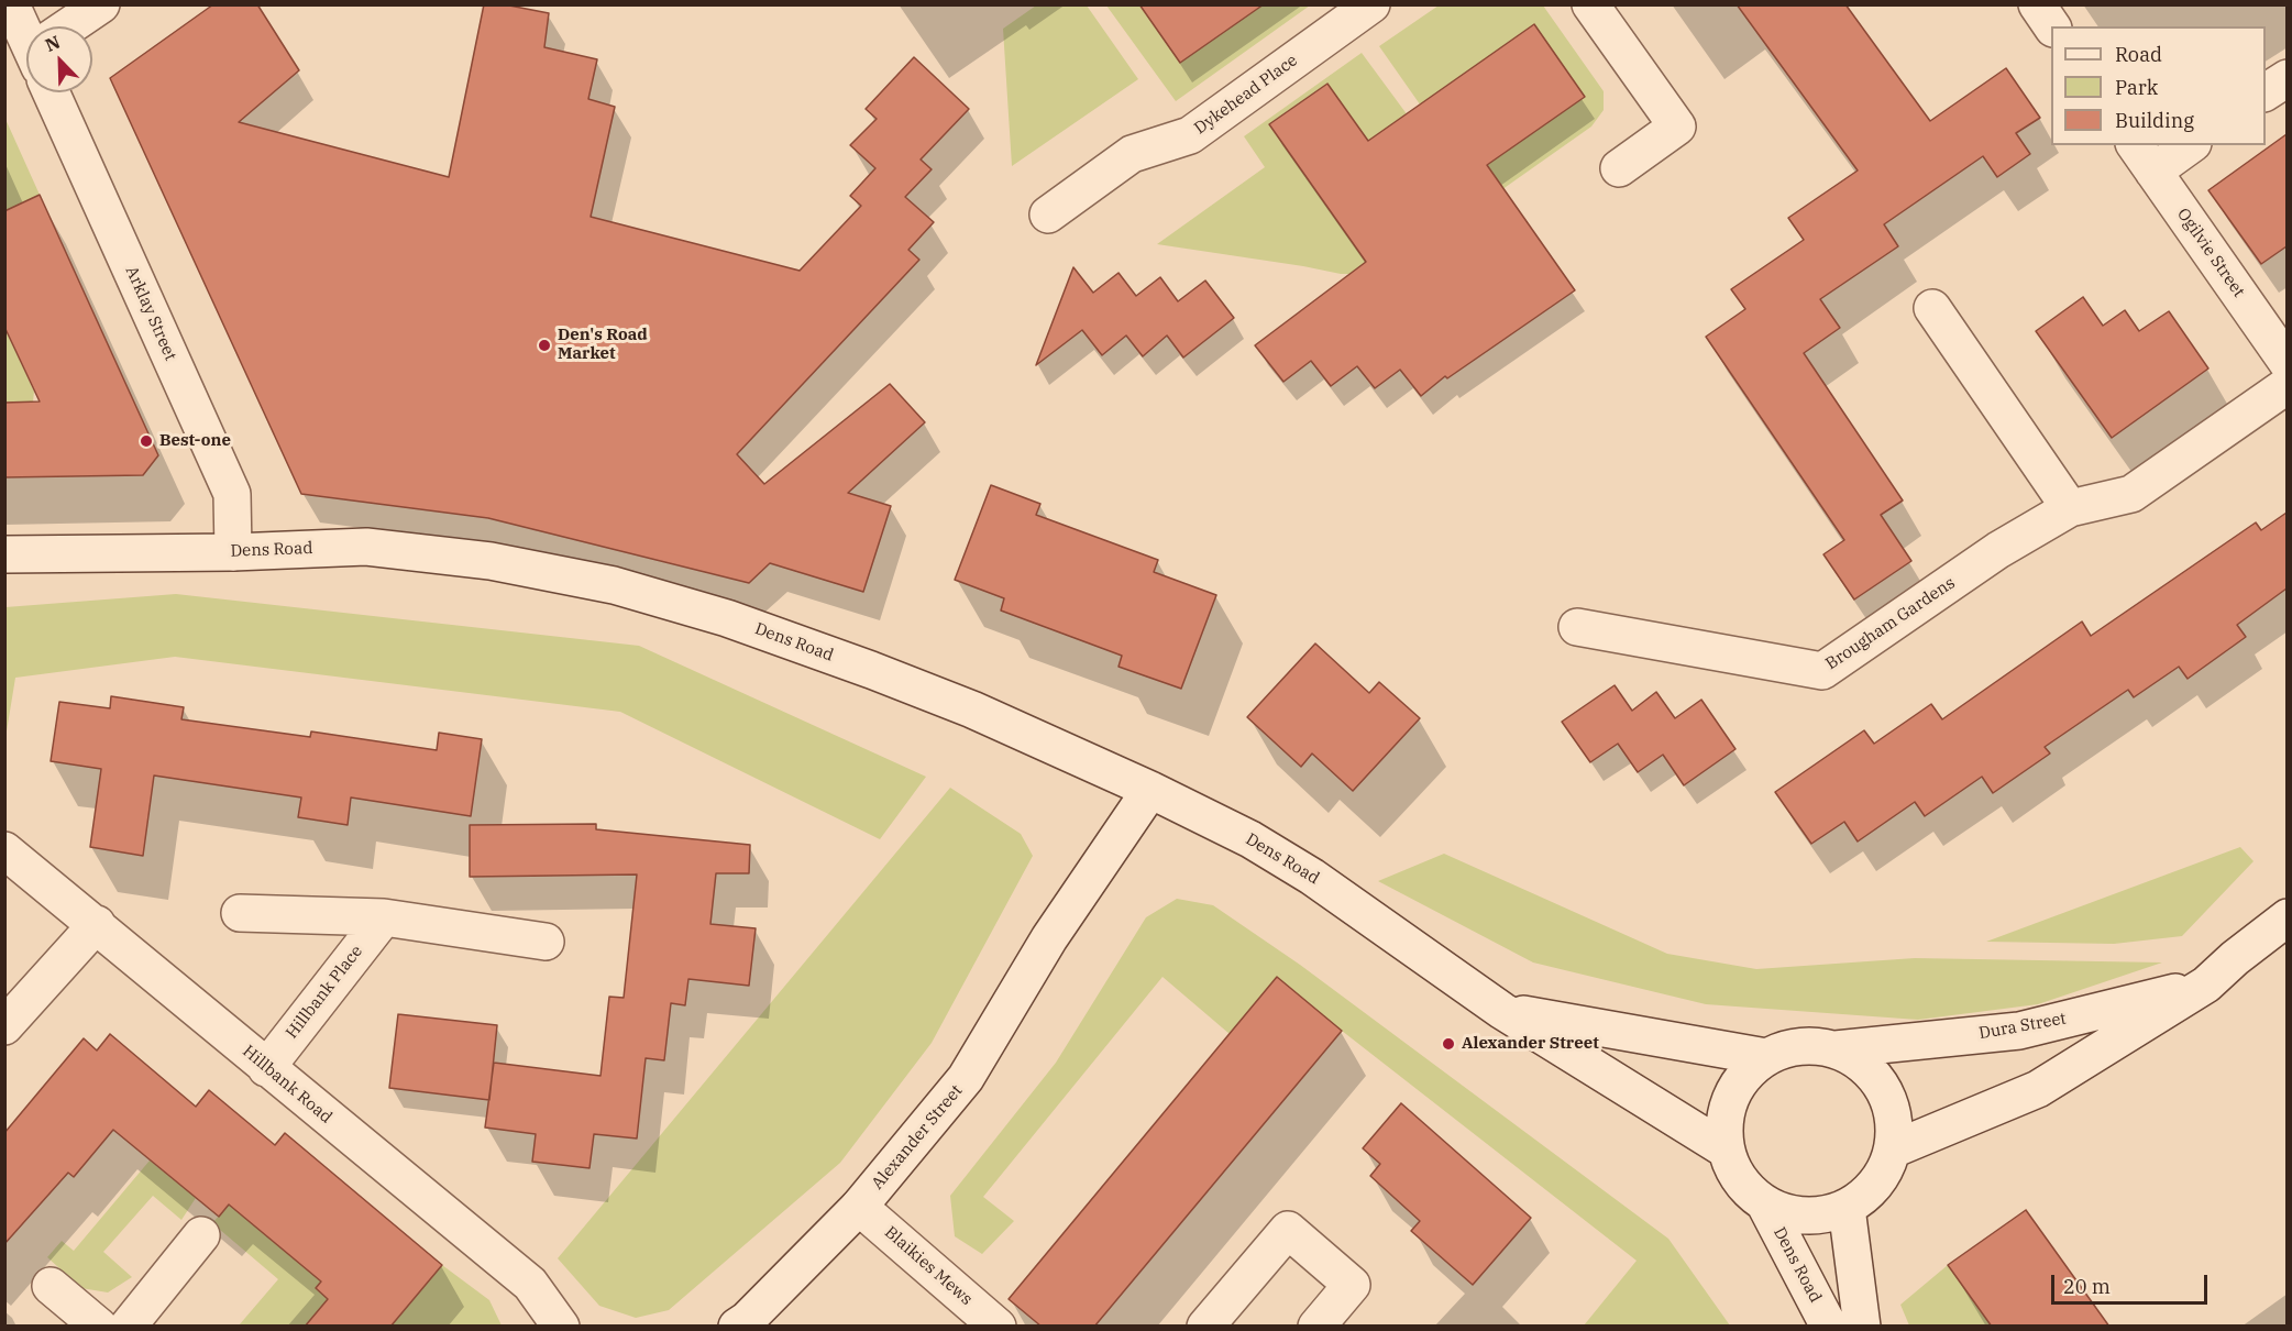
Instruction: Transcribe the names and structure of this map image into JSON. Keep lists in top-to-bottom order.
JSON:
{
  "streets": {
    "street": [
      "Dykehead Place",
      "Ogilvie Street",
      "Arklay Street",
      "Dens Road",
      "Brougham Gardens",
      "Hillbank Place",
      "Dura Street",
      "Hillbank Road",
      "Alexander Street",
      "Blaikies Mews"
    ]
  },
  "crossings": [
    ["Arklay Street", "Dens Road"],
    ["Dens Road", "Dura Street"],
    ["Dens Road", "Alexander Street"],
    ["Hillbank Place", "Hillbank Road"],
    ["Alexander Street", "Blaikies Mews"]
  ],
  "places": ["Den's Road Market", "Best-one", "Alexander Street"],
  "legend": ["Road", "Park", "Building"],
  "scale_bar": "20 m",
  "north": "top left"
}
